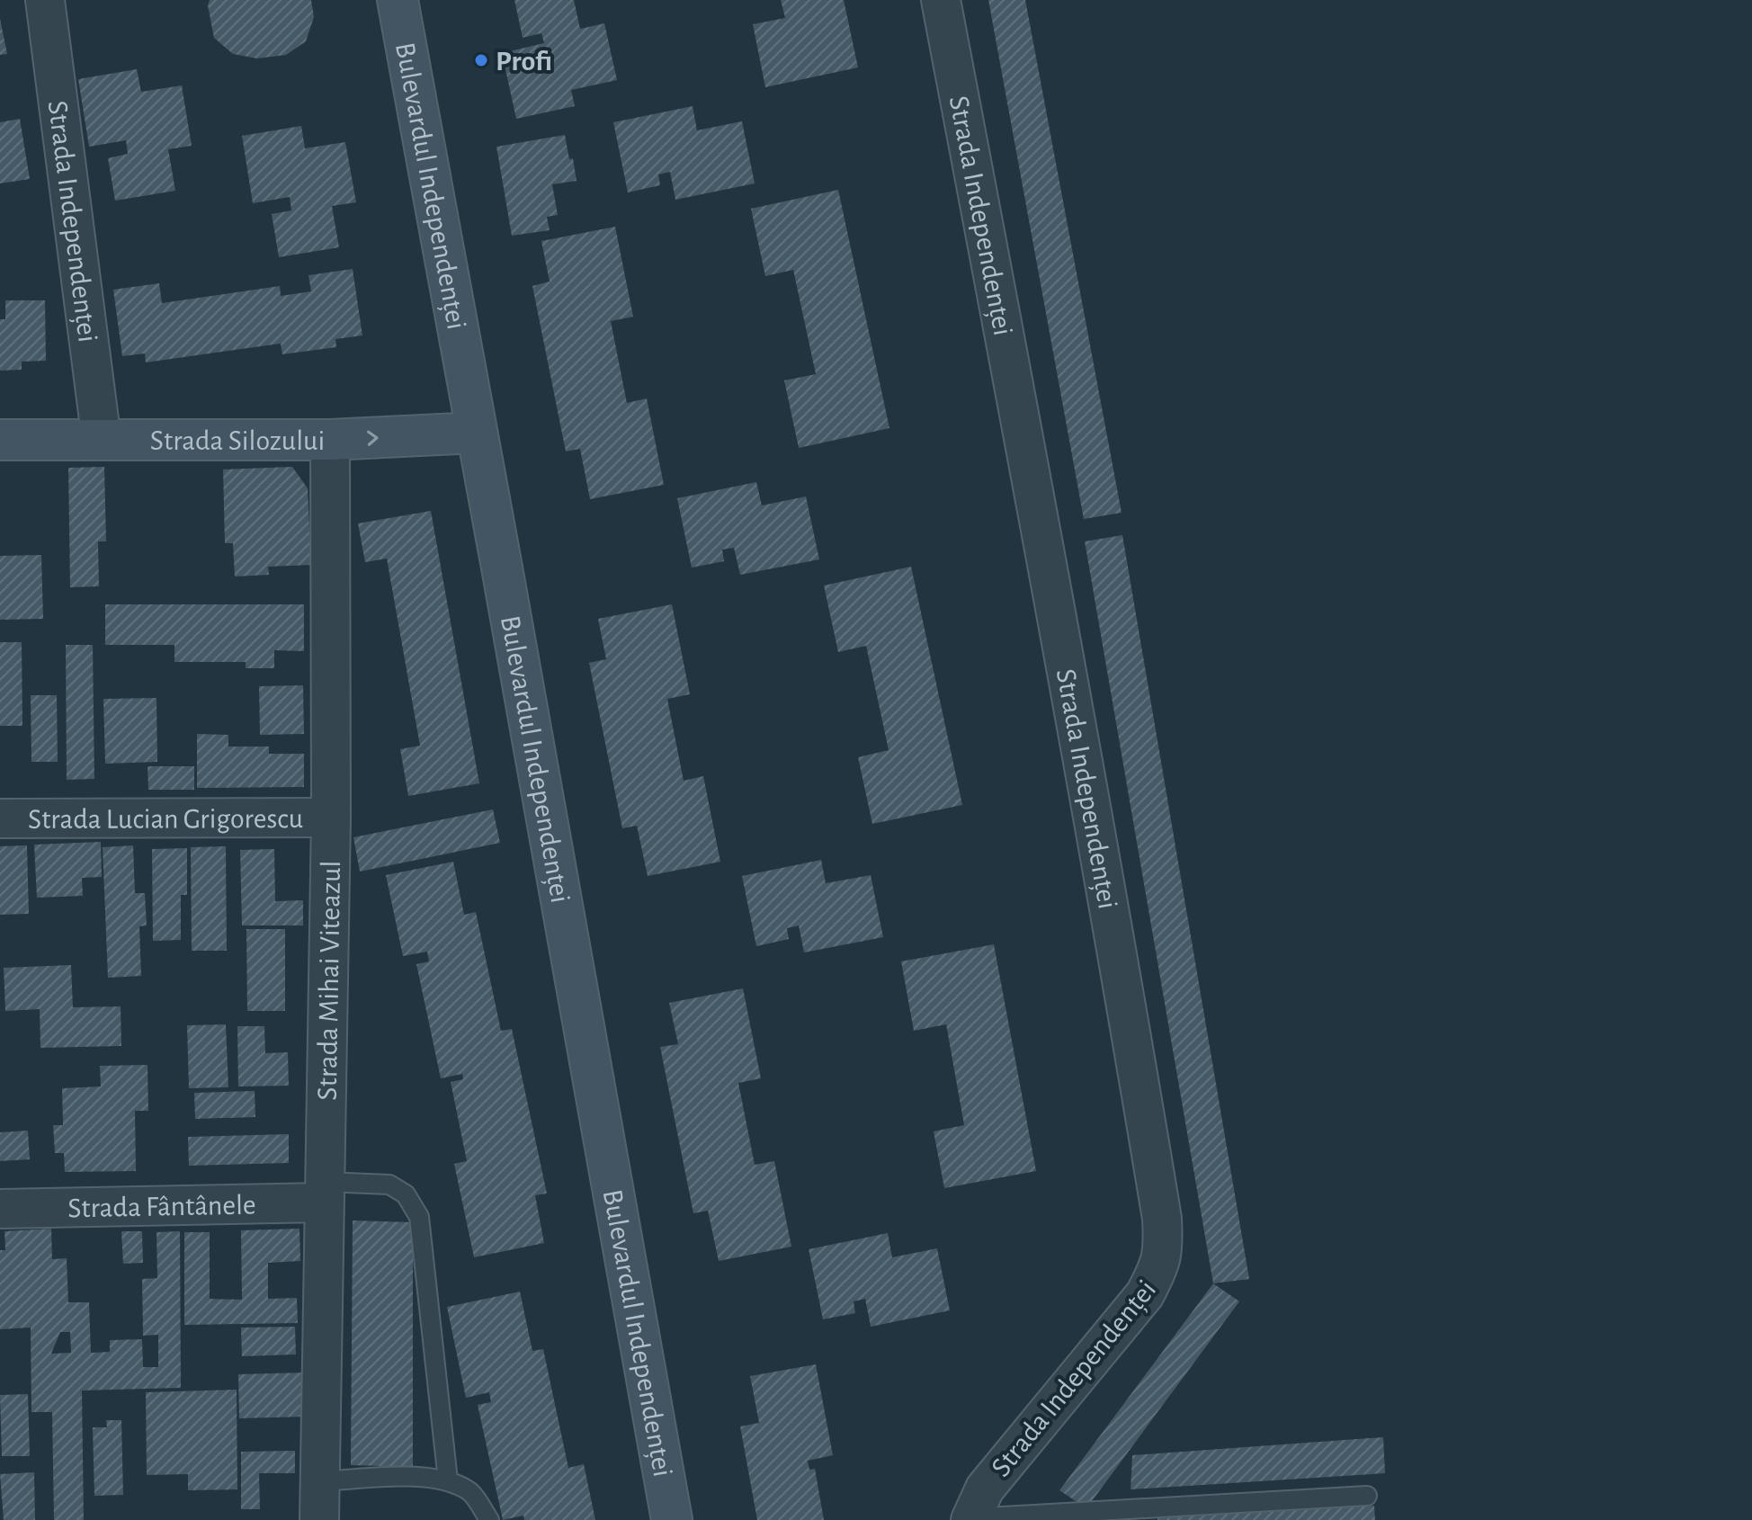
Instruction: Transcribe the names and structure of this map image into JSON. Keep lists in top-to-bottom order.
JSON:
{
  "streets": {
    "main road": ["Bulevardul Independenței", "Strada Silozului"],
    "street": [
      "Strada Independenței",
      "Strada Lucian Grigorescu",
      "Strada Mihai Viteazul",
      "Strada Fântânele"
    ]
  },
  "crossings": [
    ["Bulevardul Independenței", "Strada Silozului"],
    ["Strada Independenței", "Strada Silozului"],
    ["Strada Silozului", "Strada Mihai Viteazul"],
    ["Strada Lucian Grigorescu", "Strada Mihai Viteazul"],
    ["Strada Mihai Viteazul", "Strada Fântânele"]
  ],
  "places": ["Profi"]
}
